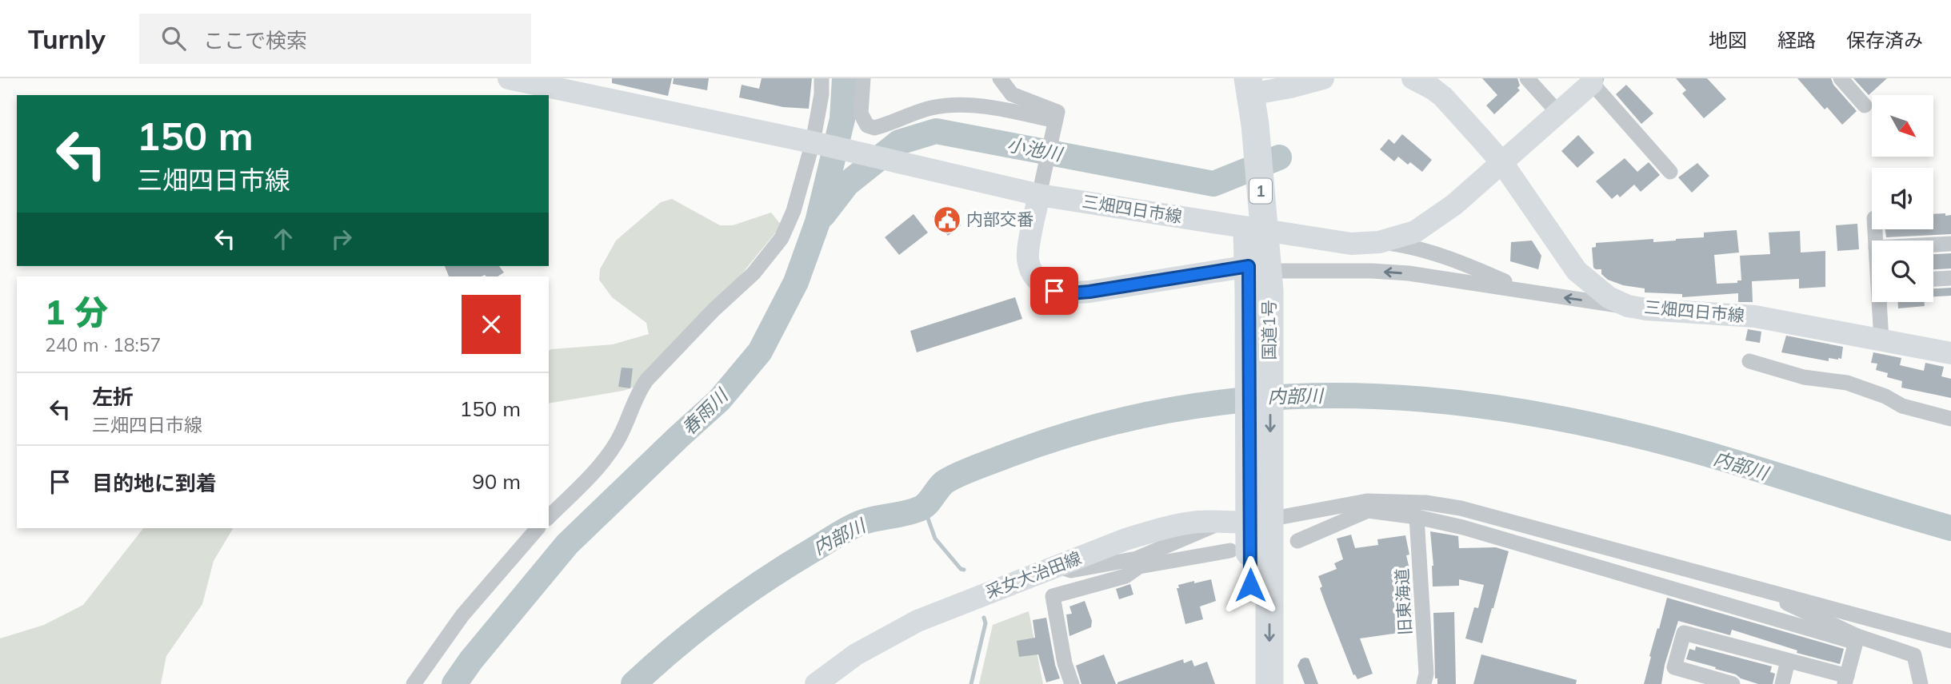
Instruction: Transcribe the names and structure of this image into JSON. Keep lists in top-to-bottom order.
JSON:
{
  "streets": {
    "highway": ["1", "国道1号"],
    "main road": ["三畑四日市線", "采女大治田線"],
    "street": ["旧東海道"]
  },
  "crossings": [
    ["国道1号", "采女大治田線"]
  ],
  "water": ["小池川", "内部川", "春雨川"],
  "places": {
    "public building": ["内部交番"]
  },
  "north": "bottom right",
  "page": {
    "header": "Turnly",
    "search": "ここで検索",
    "nav": ["地図", "経路", "保存済み"],
    "turn": ["150 m", "三畑四日市線"],
    "heading": ["1 分", "240 m · 18:57"],
    "list": [
      {
        "name": "左折",
        "note": "三畑四日市線",
        "value": "150 m"
      },
      {
        "name": "目的地に到着",
        "value": "90 m"
      }
    ]
  }
}
